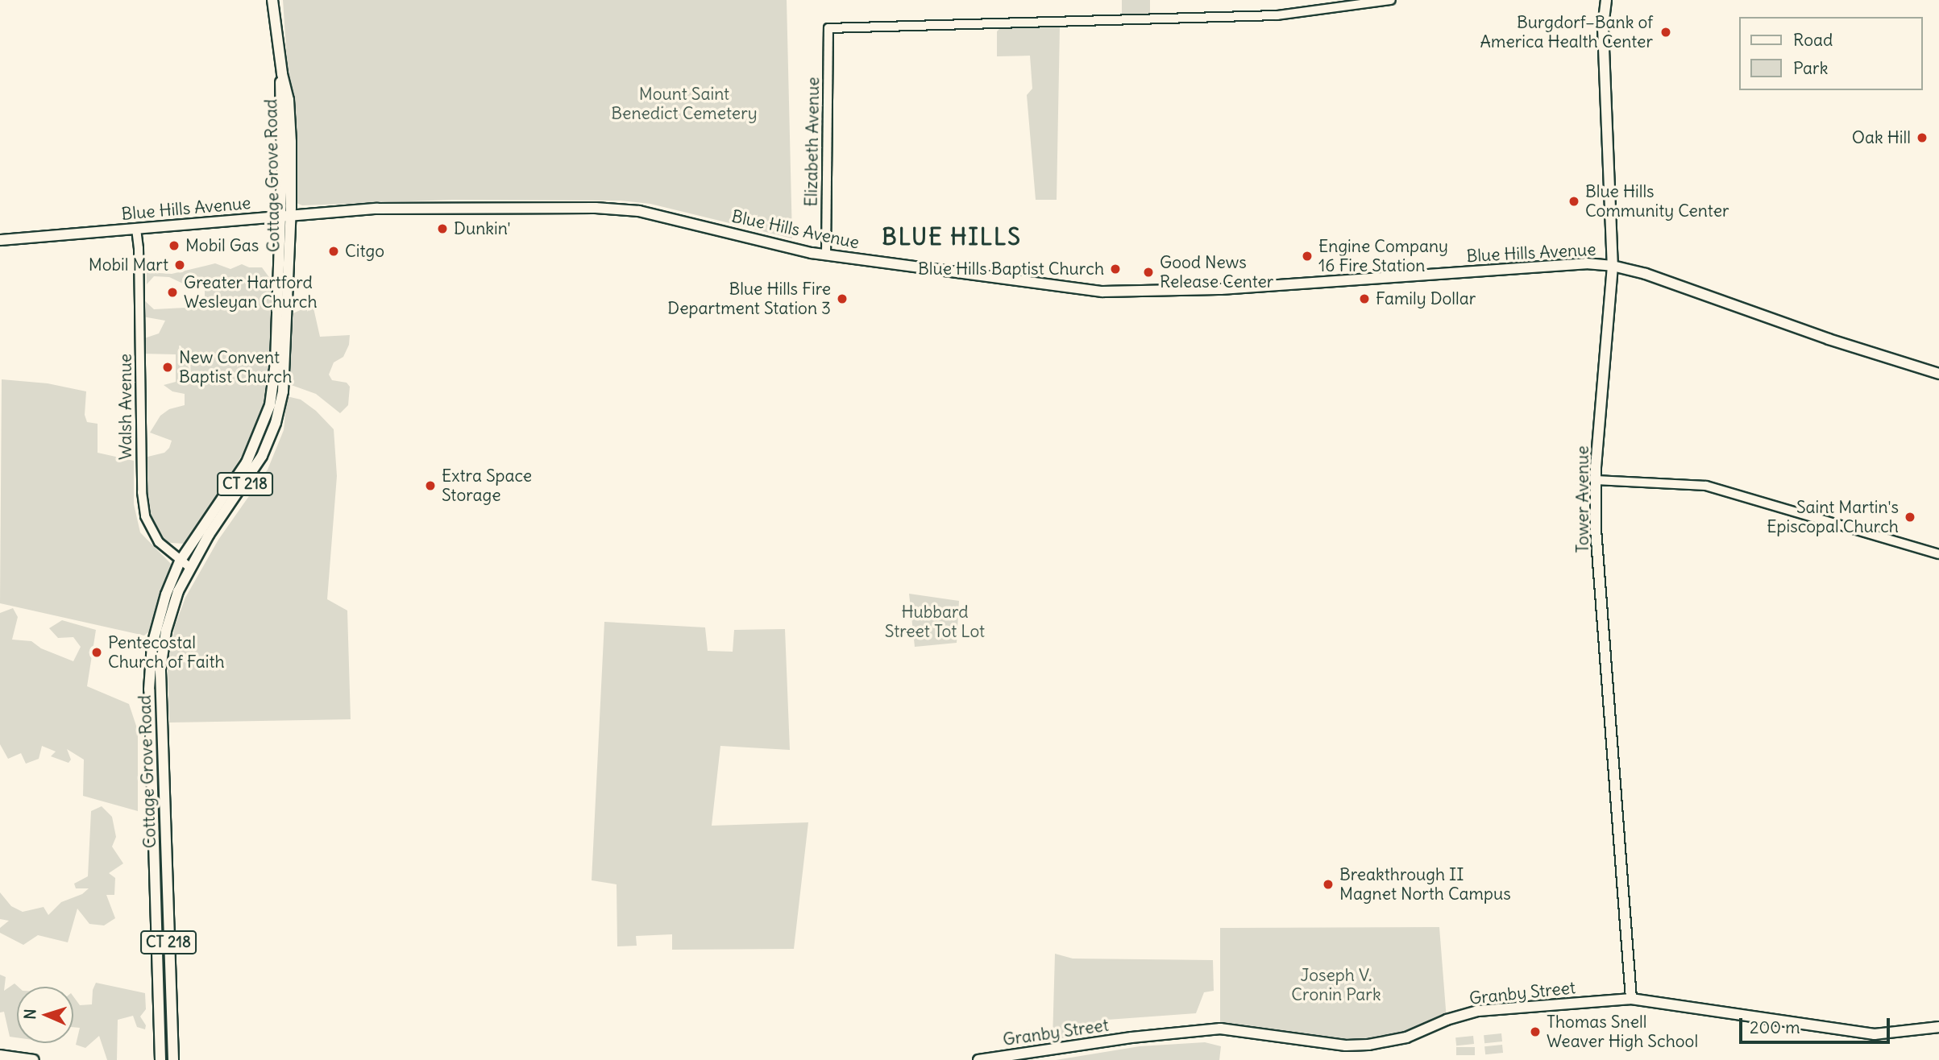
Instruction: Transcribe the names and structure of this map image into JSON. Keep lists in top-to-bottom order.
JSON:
{
  "streets": {
    "main road": [
      "Cottage Grove Road",
      "Blue Hills Avenue",
      "CT 218",
      "Tower Avenue",
      "Granby Street"
    ],
    "street": ["Elizabeth Avenue", "Walsh Avenue"]
  },
  "crossings": [
    ["Elizabeth Avenue", "Blue Hills Avenue"],
    ["Cottage Grove Road", "Blue Hills Avenue"],
    ["Cottage Grove Road", "Walsh Avenue"],
    ["Blue Hills Avenue", "Walsh Avenue"],
    ["Blue Hills Avenue", "Tower Avenue"],
    ["Tower Avenue", "Granby Street"]
  ],
  "districts": ["BLUE HILLS"],
  "parks": ["Mount Saint Benedict Cemetery", "Hubbard Street Tot Lot", "Joseph V. Cronin Park"],
  "places": [
    "Burgdorf–Bank of America Health Center",
    "Oak Hill",
    "Blue Hills Community Center",
    "Dunkin'",
    "Mobil Gas",
    "Citgo",
    "Engine Company 16 Fire Station",
    "Mobil Mart",
    "Blue Hills Baptist Church",
    "Good News Release Center",
    "Greater Hartford Wesleyan Church",
    "Blue Hills Fire Department Station 3",
    "Family Dollar",
    "New Convent Baptist Church",
    "Extra Space Storage",
    "Saint Martin's Episcopal Church",
    "Pentecostal Church of Faith",
    "Breakthrough II Magnet North Campus",
    "Thomas Snell Weaver High School"
  ],
  "legend": ["Road", "Park"],
  "scale_bar": "200 m",
  "north": "left"
}
